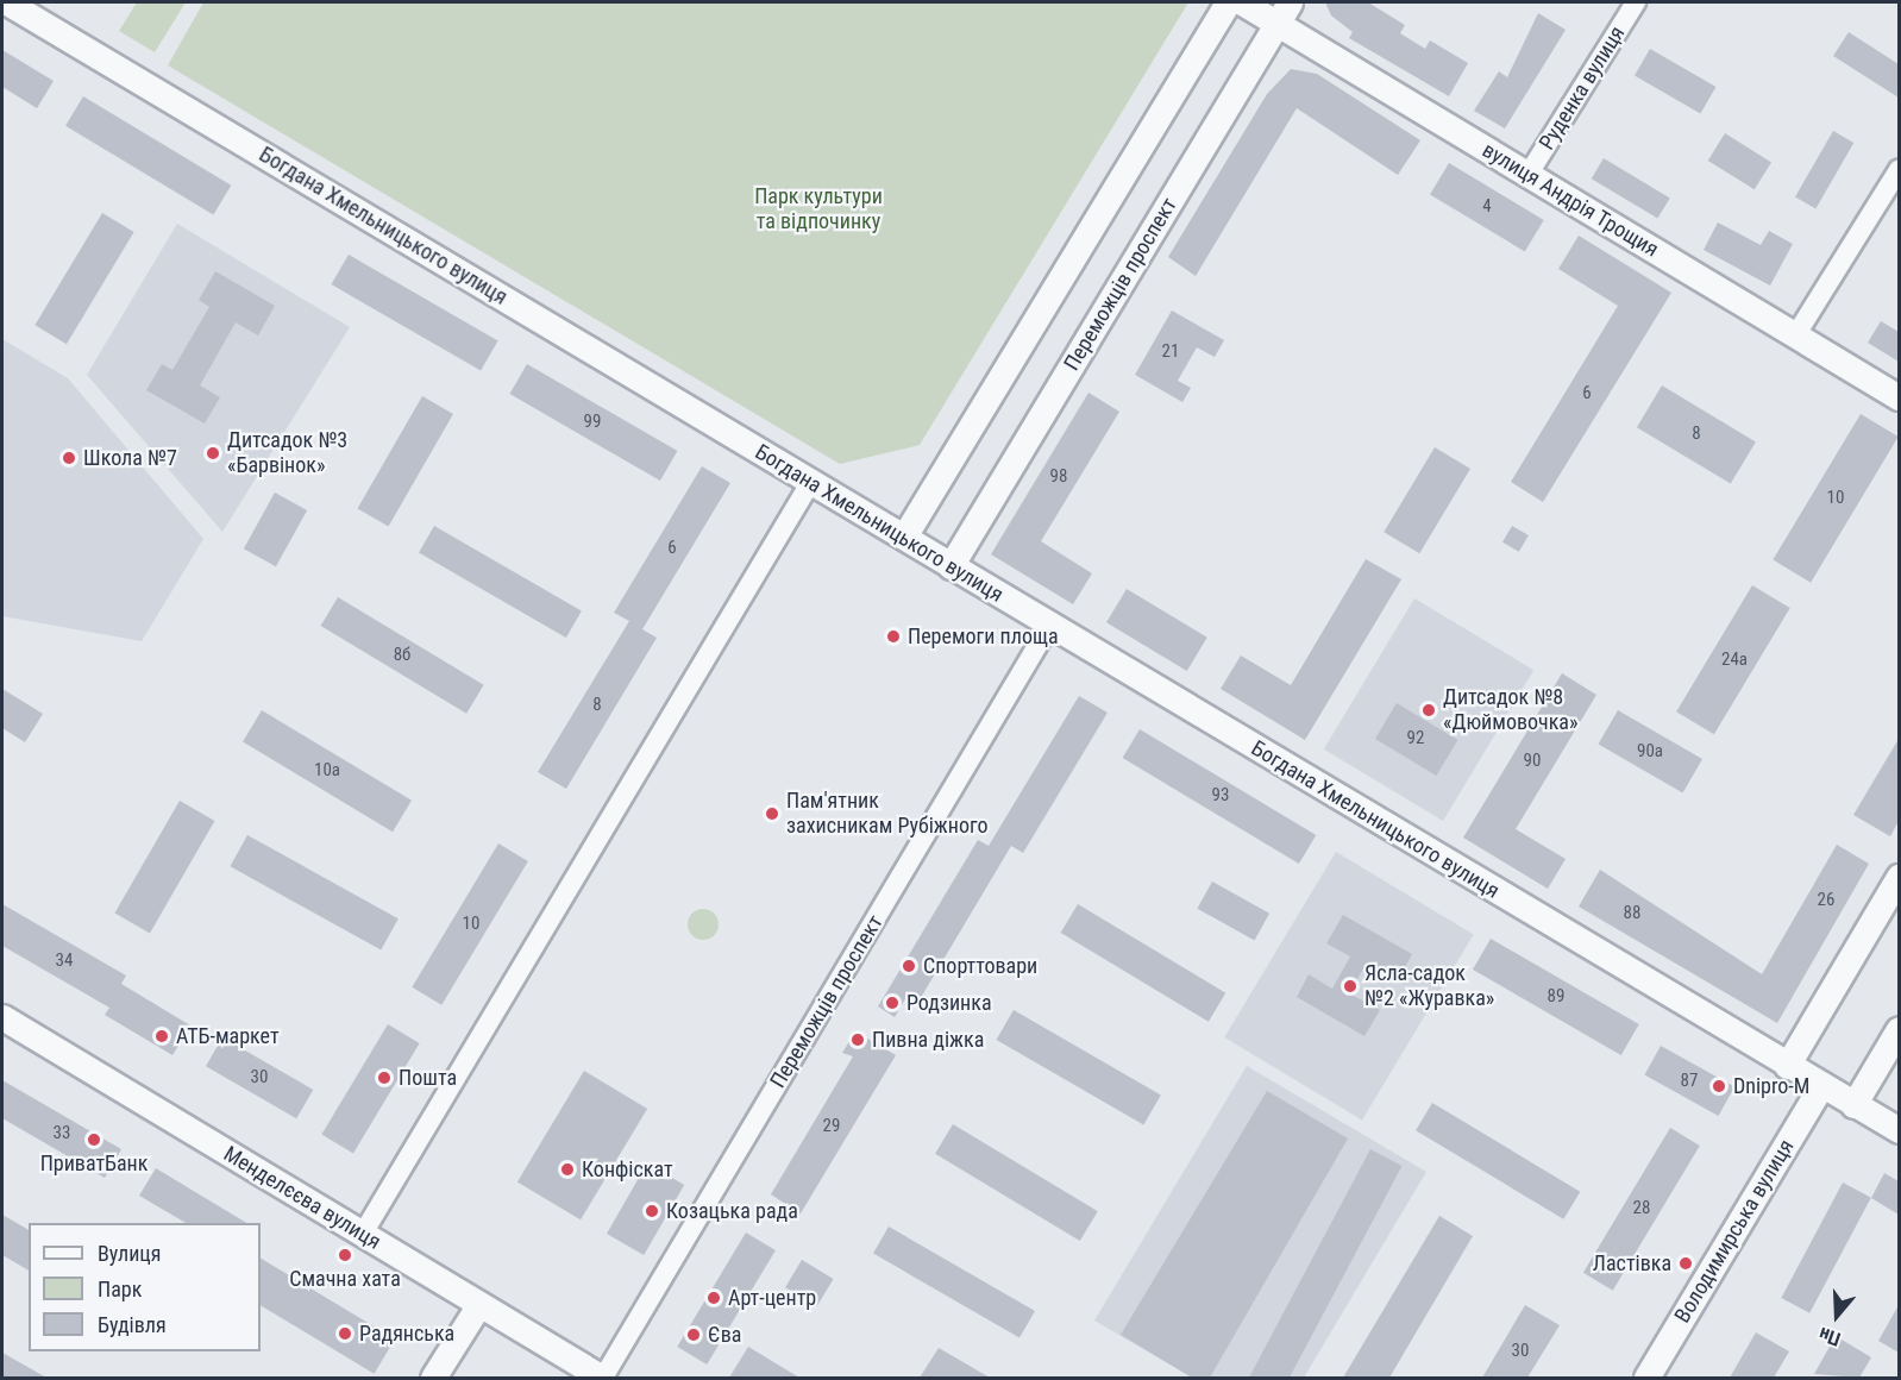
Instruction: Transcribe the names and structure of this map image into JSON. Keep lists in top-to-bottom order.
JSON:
{
  "streets": {
    "street": [
      "Руденка вулиця",
      "вулиця Андрія Трощия",
      "Богдана Хмельницького вулиця",
      "Переможців проспект",
      "Менделєєва вулиця",
      "Володимирська вулиця"
    ]
  },
  "crossings": [
    ["Руденка вулиця", "вулиця Андрія Трощия"],
    ["вулиця Андрія Трощия", "Переможців проспект"],
    ["Богдана Хмельницького вулиця", "Переможців проспект"],
    ["Богдана Хмельницького вулиця", "Володимирська вулиця"],
    ["Переможців проспект", "Менделєєва вулиця"]
  ],
  "parks": ["Парк культури та відпочинку"],
  "places": [
    "Дитсадок №3 «Барвінок»",
    "Школа №7",
    "Перемоги площа",
    "Дитсадок №8 «Дюймовочка»",
    "Пам'ятник захисникам Рубіжного",
    "Спорттовари",
    "Ясла-садок №2 «Журавка»",
    "Родзинка",
    "АТБ-маркет",
    "Пивна діжка",
    "Пошта",
    "Dnipro-M",
    "ПриватБанк",
    "Конфіскат",
    "Козацька рада",
    "Смачна хата",
    "Ластівка",
    "Арт-центр",
    "Радянська",
    "Єва"
  ],
  "house_numbers": [
    "4",
    "21",
    "6",
    "99",
    "8",
    "98",
    "10",
    "6",
    "8б",
    "24а",
    "8",
    "92",
    "90а",
    "90",
    "10а",
    "93",
    "26",
    "88",
    "10",
    "34",
    "89",
    "30",
    "87",
    "29",
    "33",
    "28",
    "30"
  ],
  "legend": ["Вулиця", "Парк", "Будівля"],
  "north": "bottom"
}
